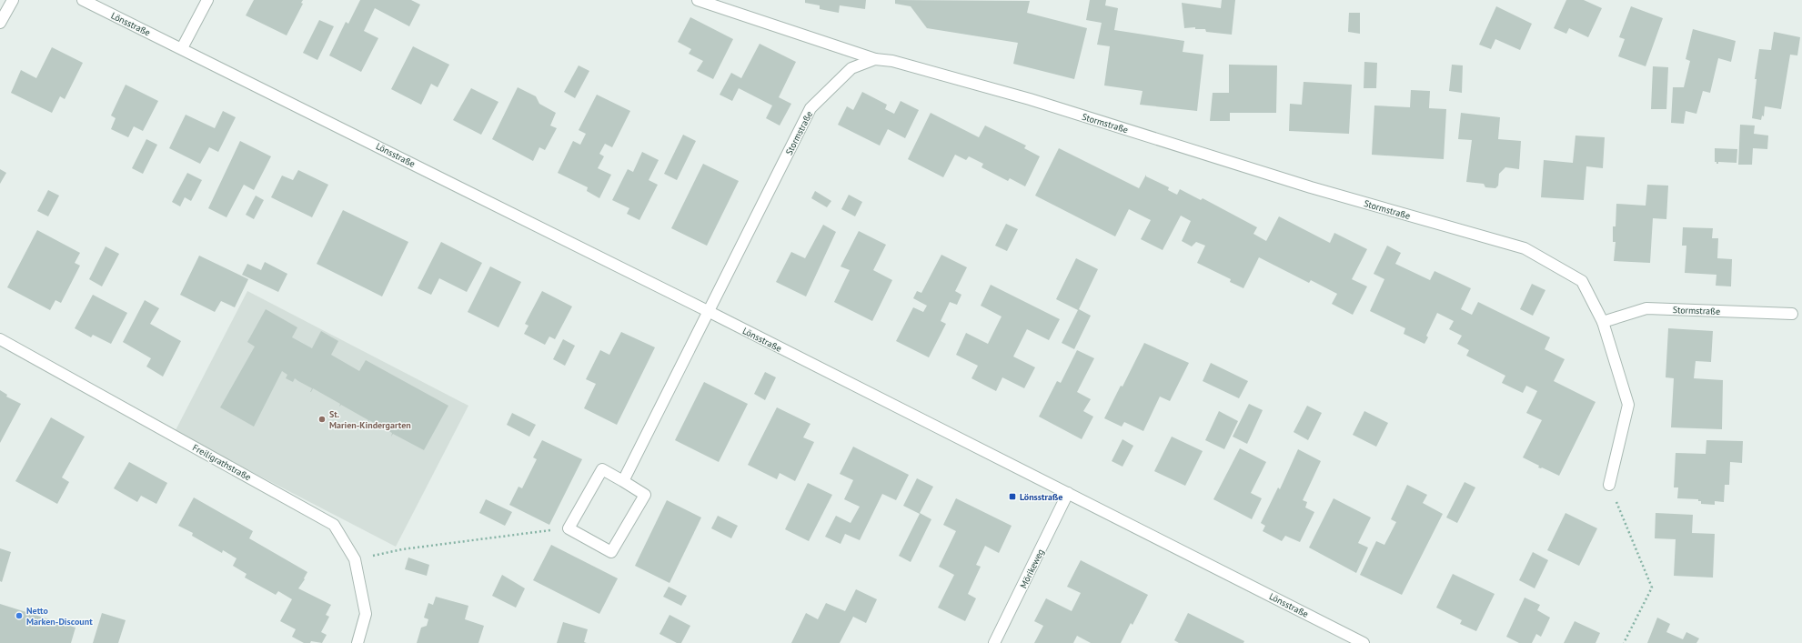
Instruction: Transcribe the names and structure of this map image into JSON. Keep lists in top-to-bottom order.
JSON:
{
  "streets": {
    "street": [
      "Lönsstraße",
      "Stormstraße",
      "Freiligrathstraße",
      "Mörikeweg"
    ]
  },
  "crossings": [
    ["Lönsstraße", "Stormstraße"],
    ["Lönsstraße", "Mörikeweg"]
  ],
  "places": {
    "other": ["St. Marien-Kindergarten", "Netto Marken-Discount"],
    "transit": ["Lönsstraße"]
  }
}
